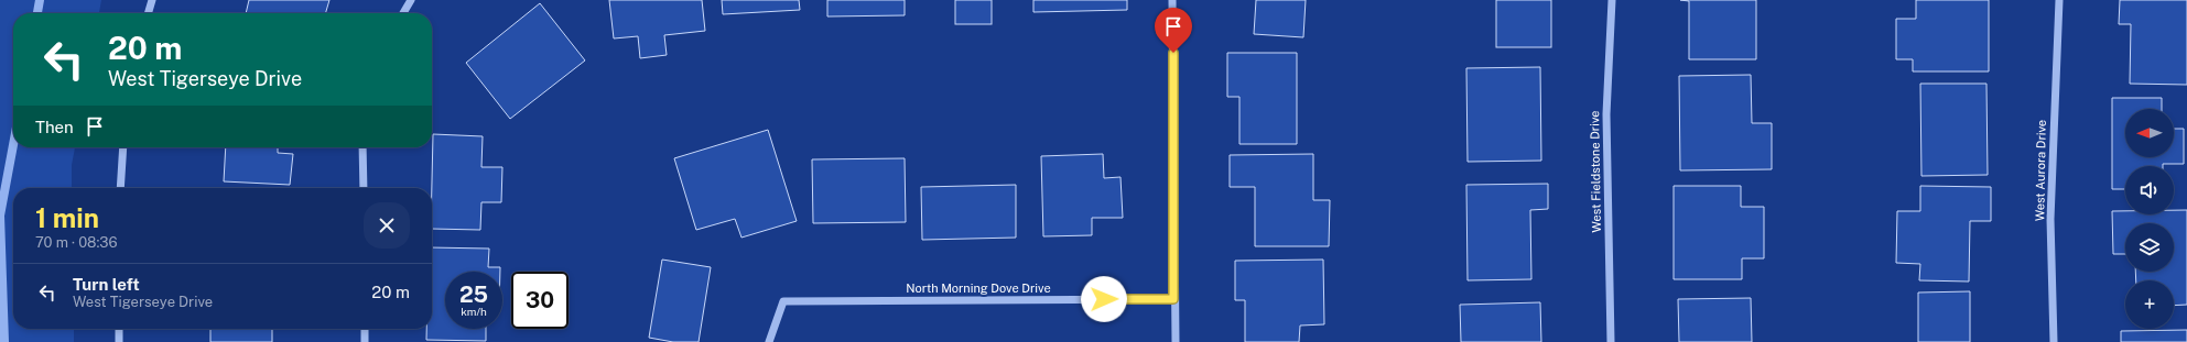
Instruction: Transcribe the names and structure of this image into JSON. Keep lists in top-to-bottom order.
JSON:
{
  "streets": {
    "street": ["West Aurora Drive", "West Fieldstone Drive", "North Morning Dove Drive"]
  },
  "north": "left",
  "page": {
    "turn": ["20 m", "West Tigerseye Drive"],
    "then": "Then",
    "map_buttons": "+",
    "heading": ["1 min", "70 m · 08:36"],
    "list": [
      {
        "name": "Turn left",
        "note": "West Tigerseye Drive",
        "value": "20 m"
      }
    ],
    "speed": "25 km/h",
    "limit": "30"
  }
}
